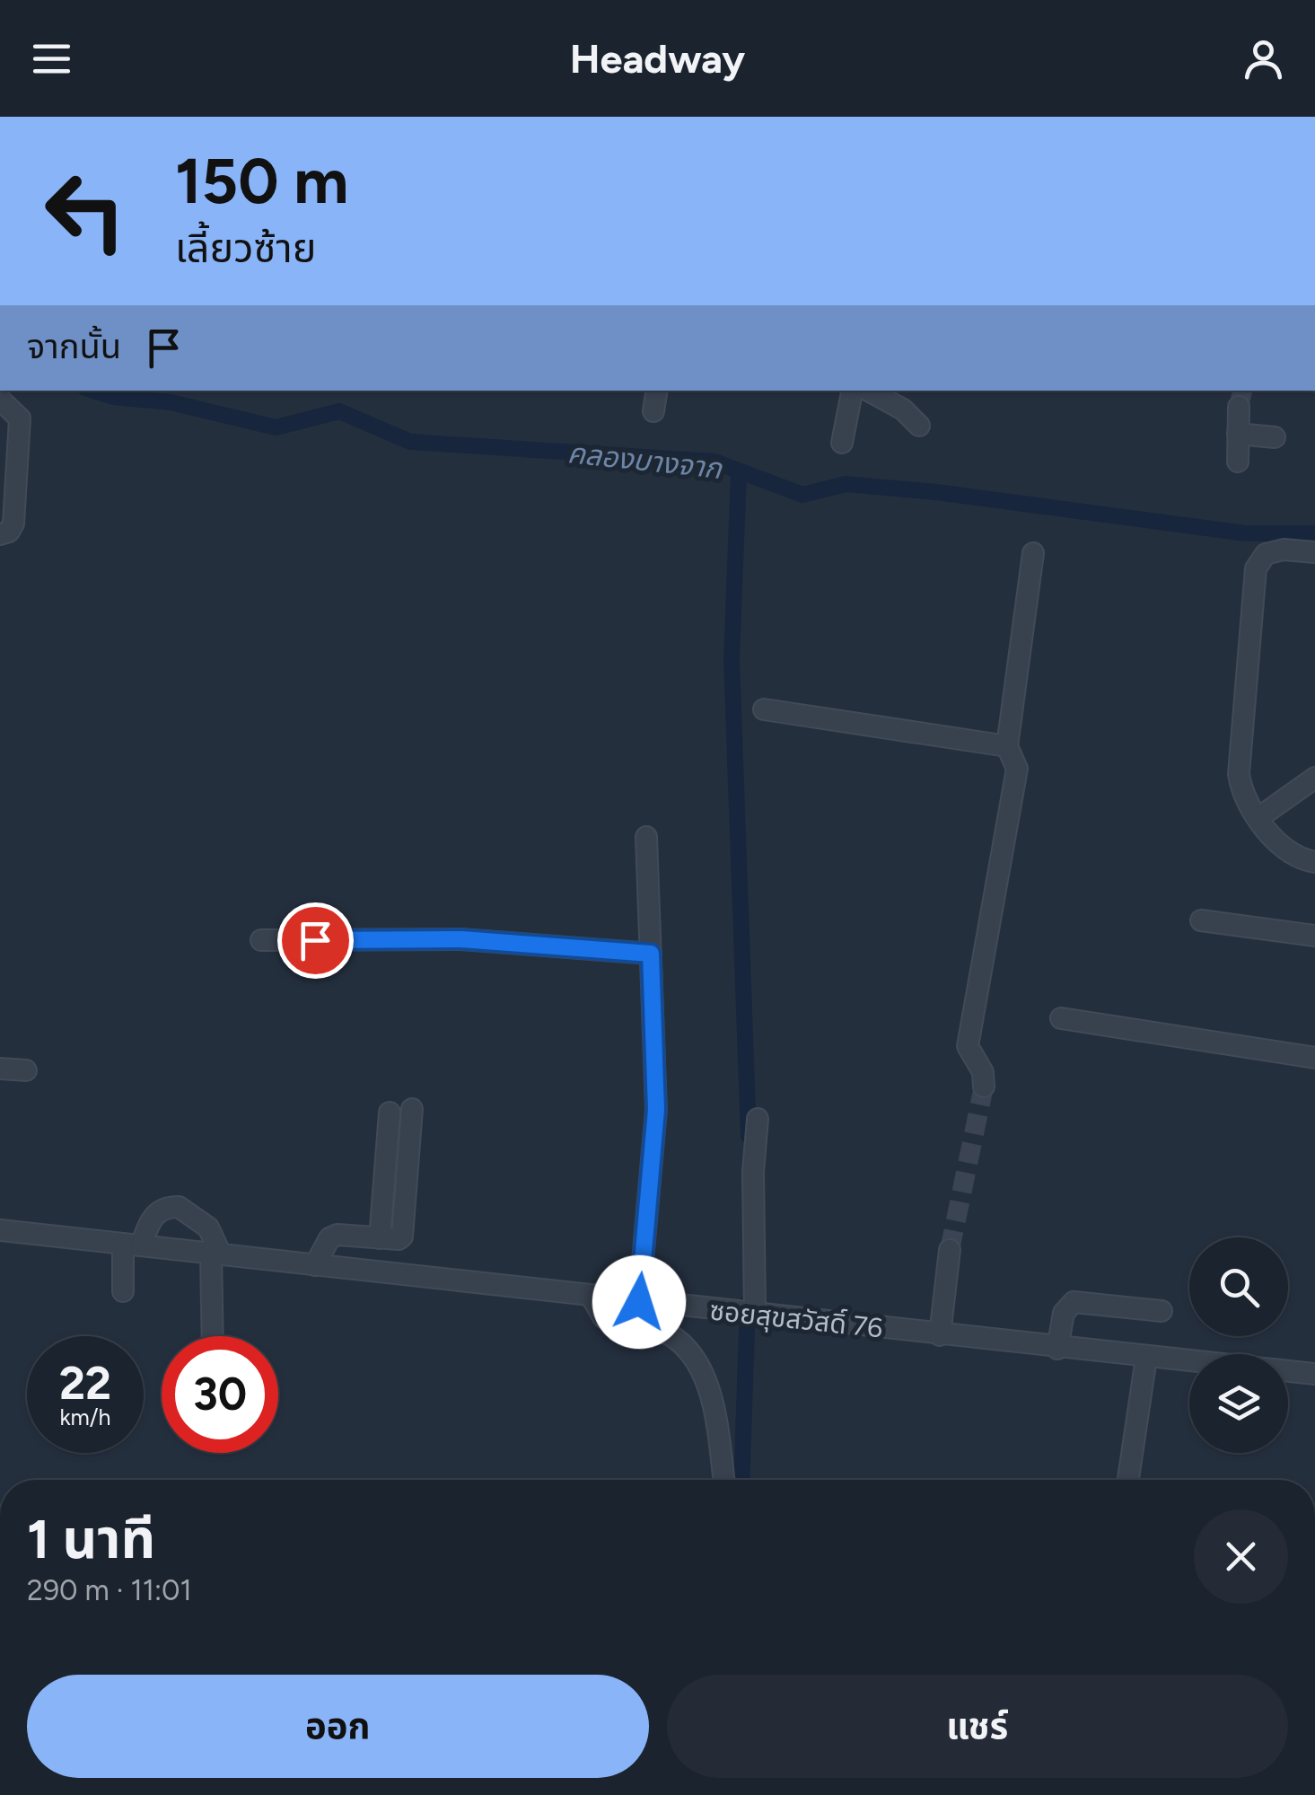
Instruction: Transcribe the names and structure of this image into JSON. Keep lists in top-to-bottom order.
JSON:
{
  "streets": {
    "street": ["ซอยสุขสวัสดิ์ 76"]
  },
  "water": ["คลองบางจาก"],
  "page": {
    "header": "Headway",
    "turn": ["150 m", "เลี้ยวซ้าย"],
    "then": "จากนั้น",
    "speed": "22 km/h",
    "limit": "30",
    "heading": ["1 นาที", "290 m · 11:01"],
    "buttons": ["ออก", "แชร์"]
  }
}
